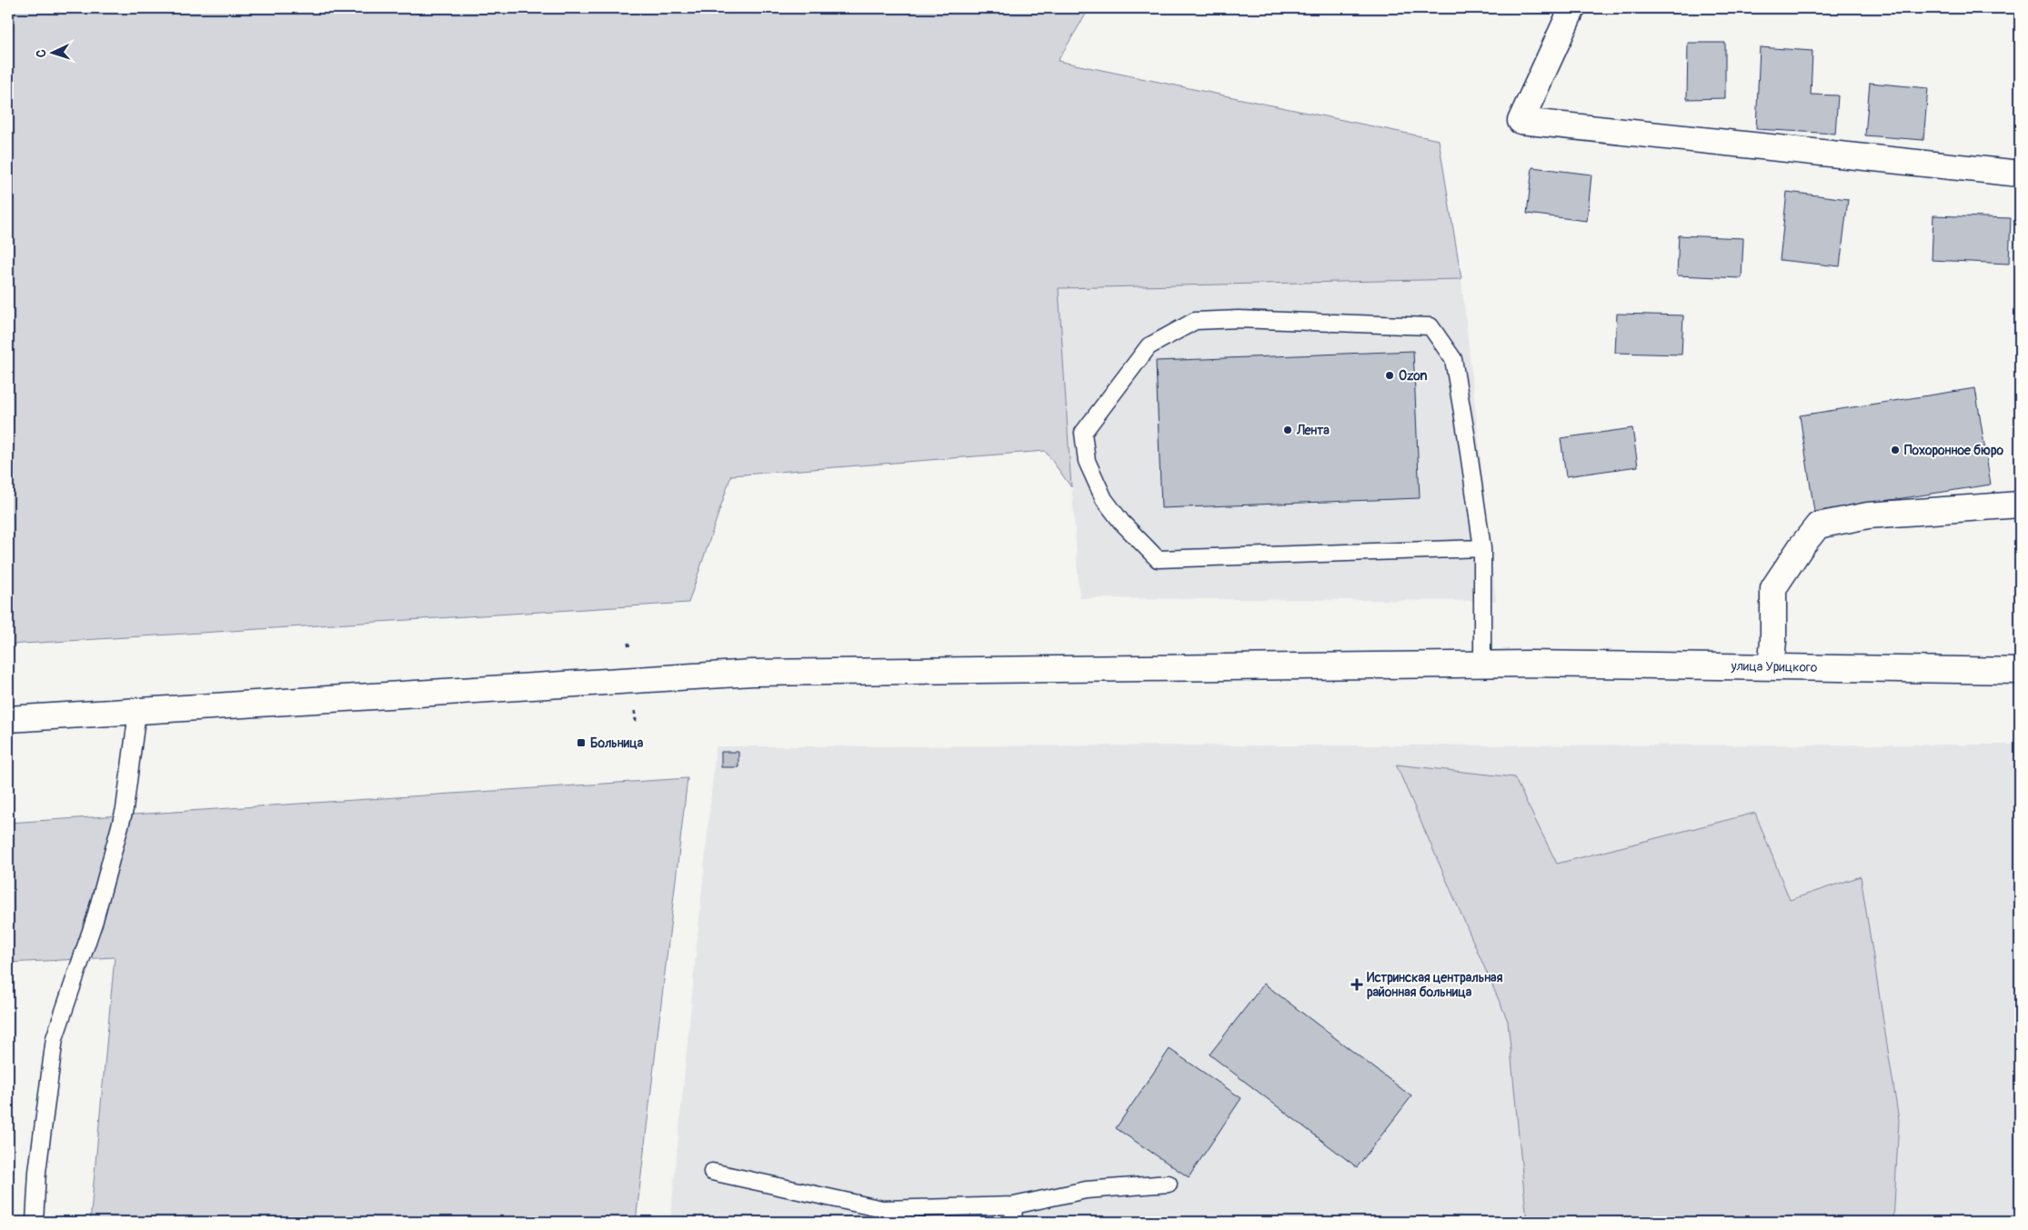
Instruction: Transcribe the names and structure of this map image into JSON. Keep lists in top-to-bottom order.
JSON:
{
  "streets": {
    "street": ["улица Урицкого"]
  },
  "places": {
    "other": ["Ozon", "Лента", "Похоронное бюро"],
    "transit": ["Больница"],
    "health": ["Истринская центральная районная больница"]
  },
  "north": "left"
}
